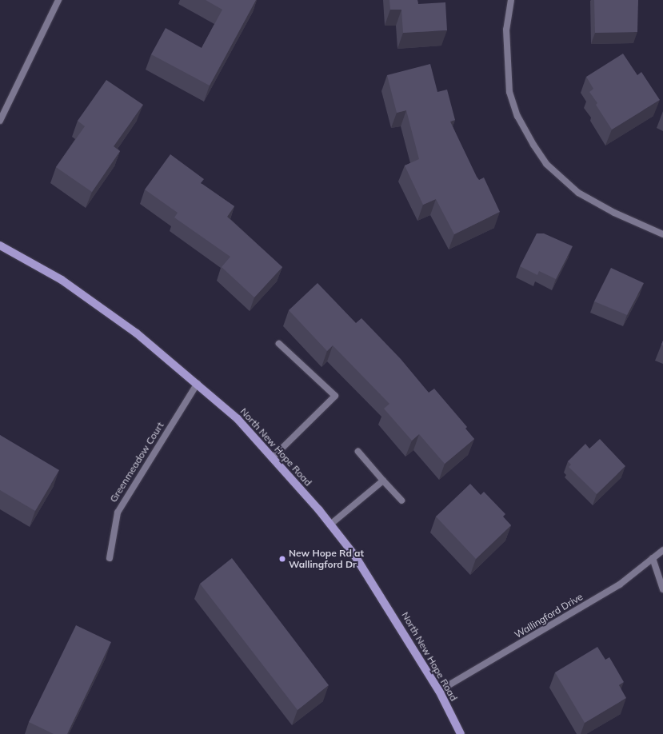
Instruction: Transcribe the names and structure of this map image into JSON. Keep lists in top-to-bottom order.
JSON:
{
  "streets": {
    "main road": ["North New Hope Road"],
    "street": ["Greenmeadow Court", "Wallingford Drive"]
  },
  "crossings": [
    ["North New Hope Road", "Greenmeadow Court"],
    ["North New Hope Road", "Wallingford Drive"]
  ],
  "places": ["New Hope Rd at Wallingford Dr"]
}
